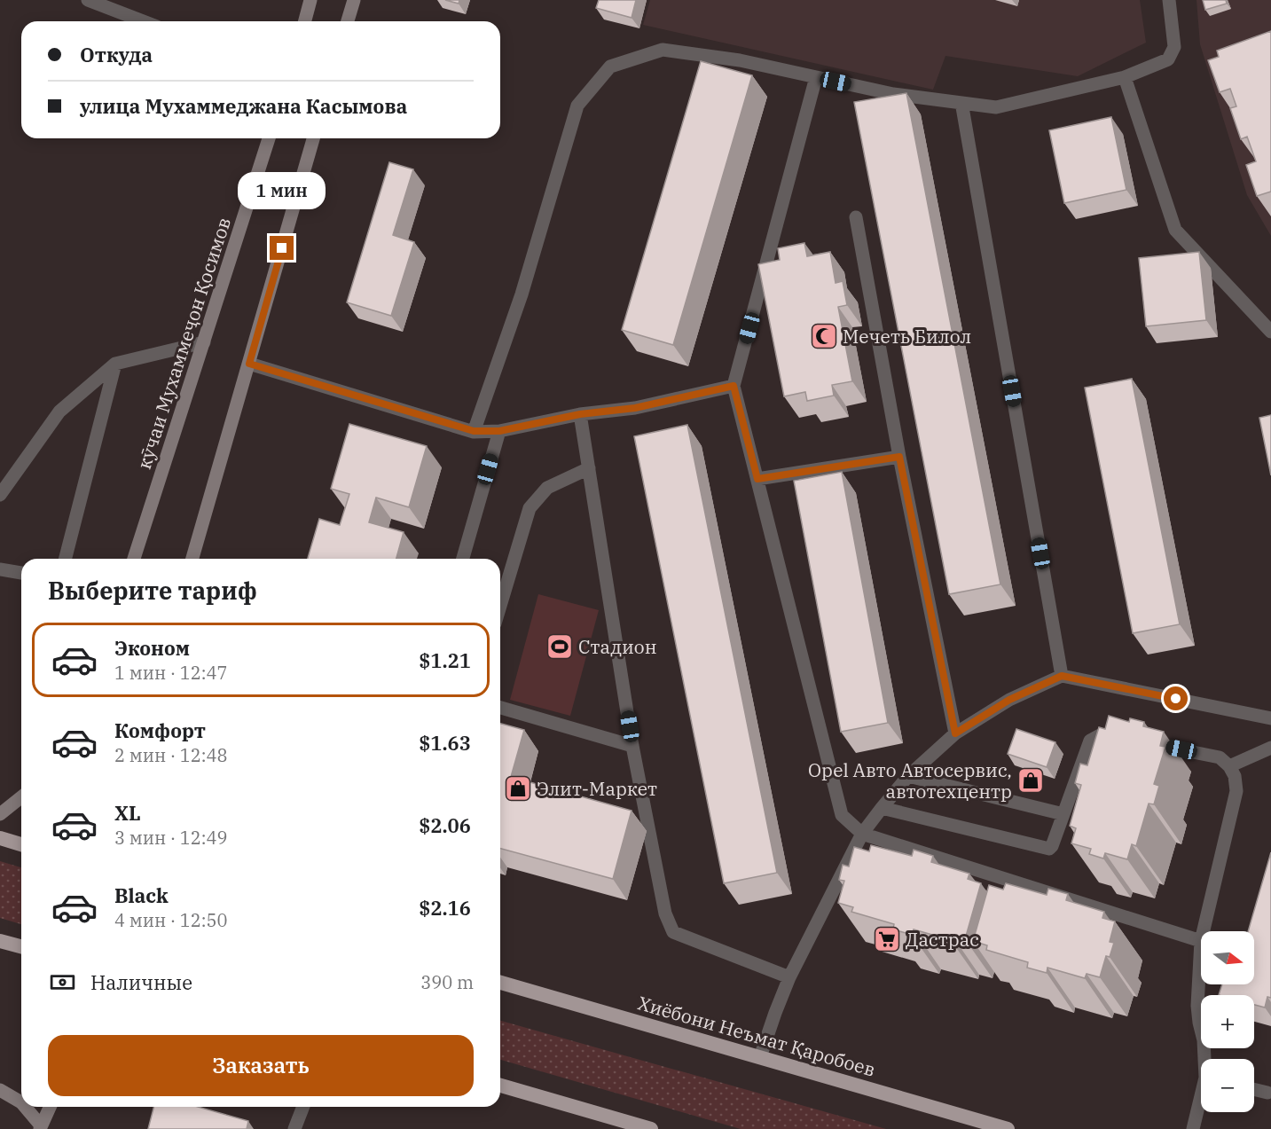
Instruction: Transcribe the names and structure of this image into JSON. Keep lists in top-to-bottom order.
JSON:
{
  "streets": {
    "highway": ["Хиёбони Неъмат Қаробоев"],
    "main road": ["кӯчаи Мухаммеҷон Қосимов"]
  },
  "places": {
    "mosque": ["Мечеть Билол"],
    "sports": ["Стадион"],
    "shop": ["Opel Авто Автосервис, автотехцентр", "Элит-Маркет"],
    "supermarket": ["Дастрас"]
  },
  "north": "right",
  "page": {
    "banner": ["Откуда", "улица Мухаммеджана Касымова"],
    "bubble": "1 мин",
    "heading": "Выберите тариф",
    "list": [
      {
        "name": "Эконом",
        "note": "1 мин · 12:47",
        "value": "$1.21"
      },
      {
        "name": "Комфорт",
        "note": "2 мин · 12:48",
        "value": "$1.63"
      },
      {
        "name": "XL",
        "note": "3 мин · 12:49",
        "value": "$2.06"
      },
      {
        "name": "Black",
        "note": "4 мин · 12:50",
        "value": "$2.16"
      }
    ],
    "map_buttons": ["+", "−"],
    "pay": ["Наличные", "390 m"],
    "buttons": "Заказать"
  }
}
